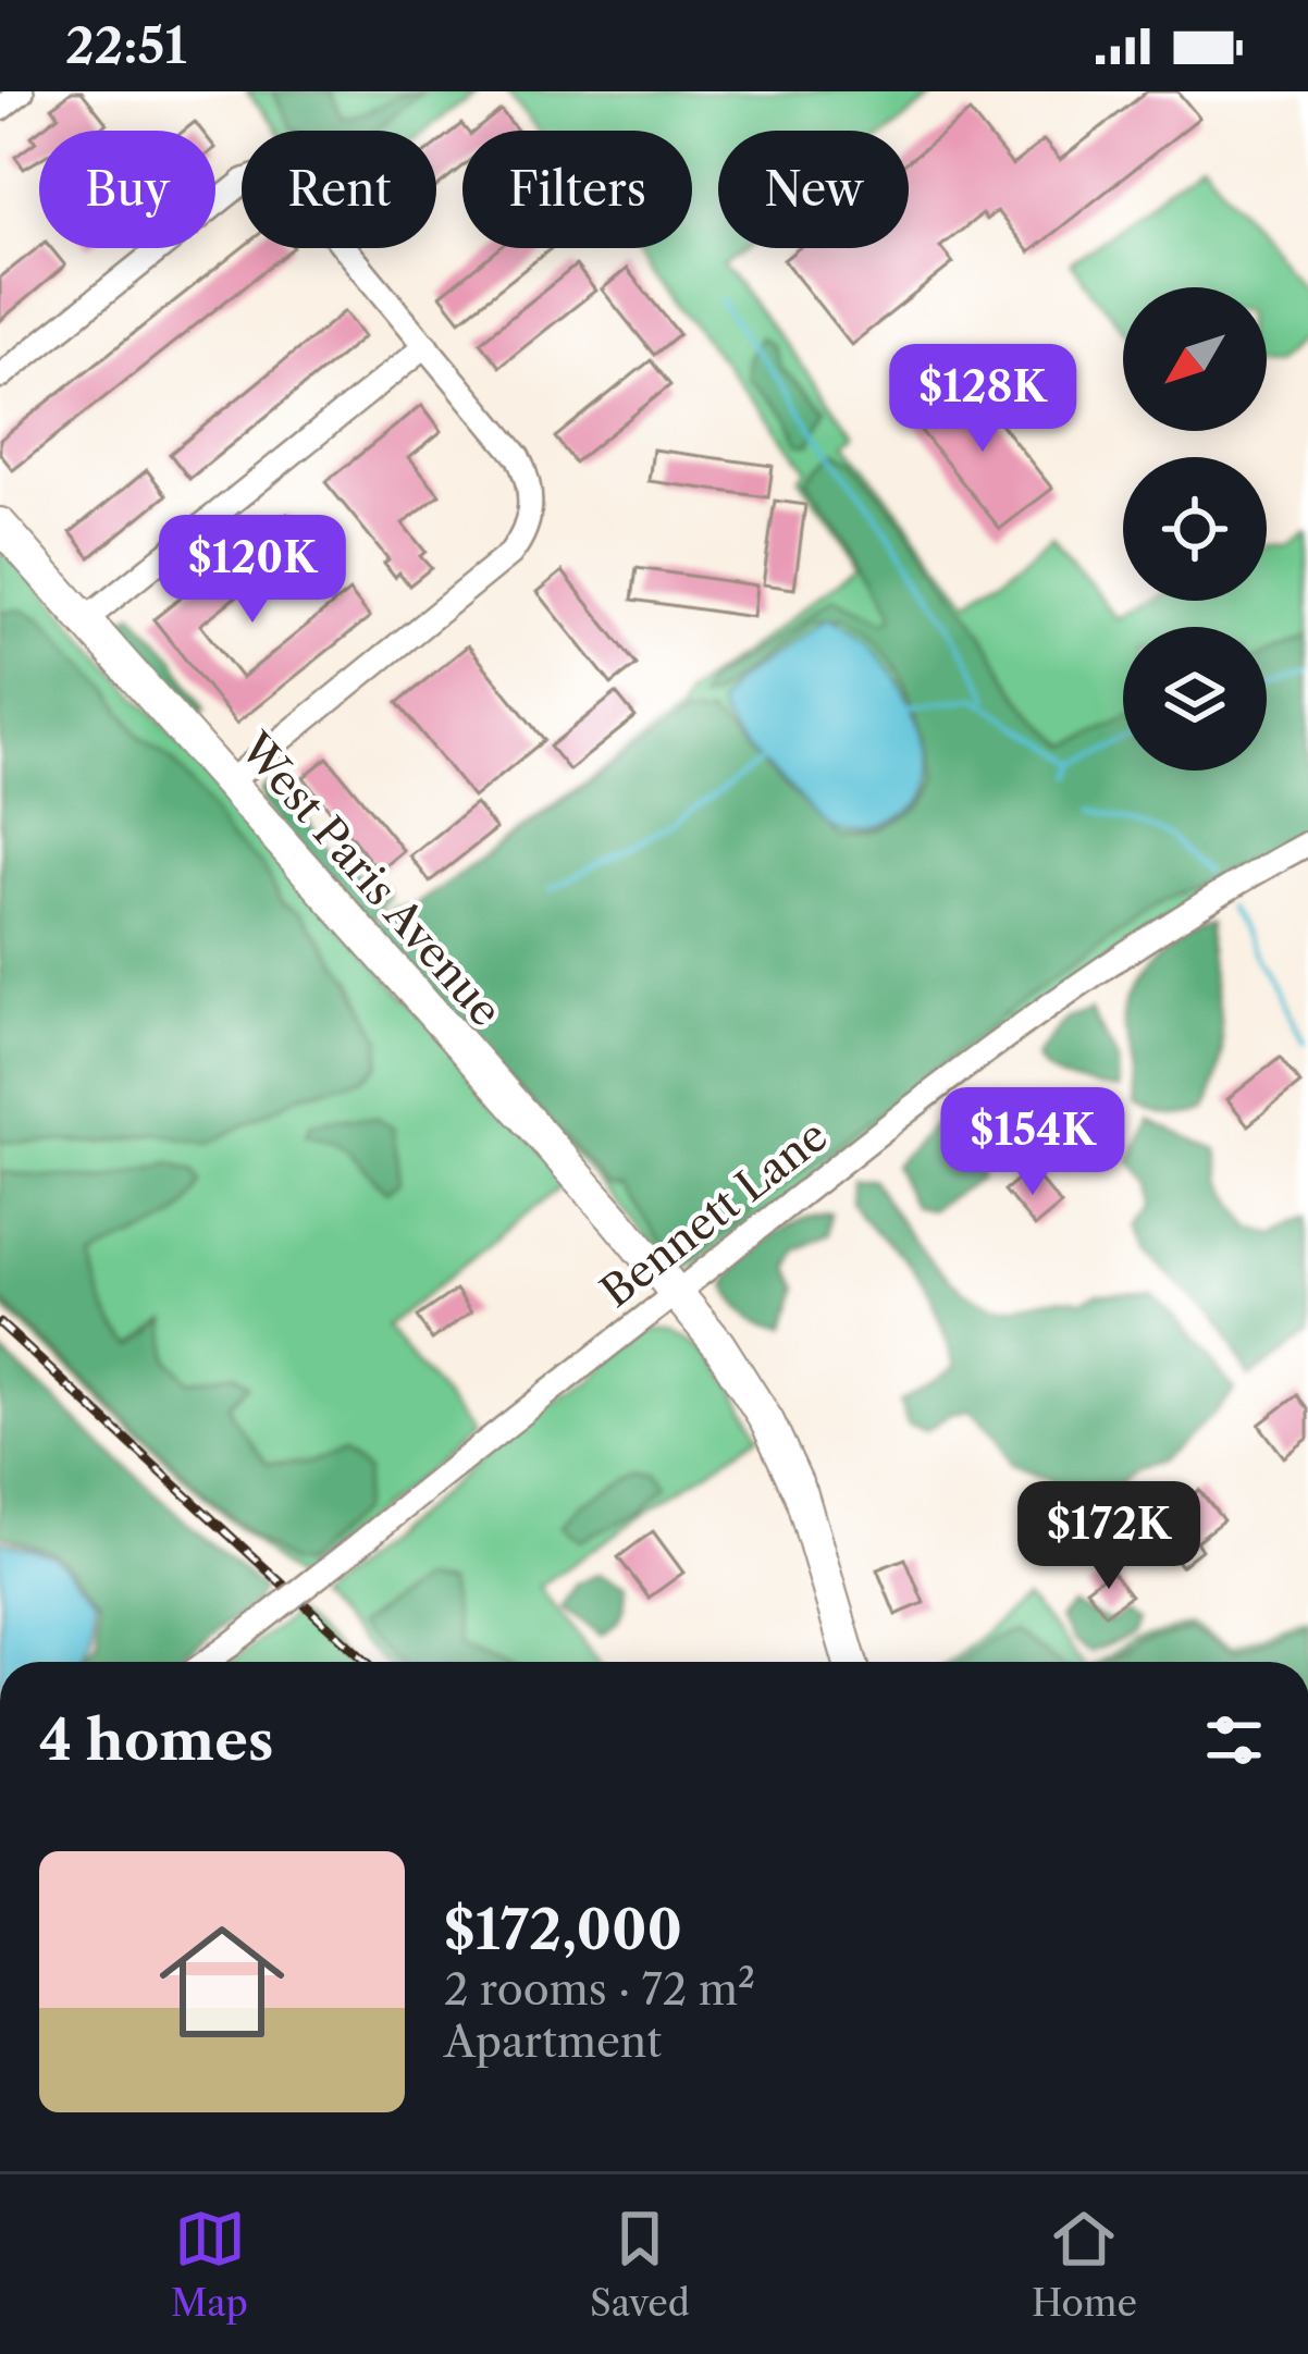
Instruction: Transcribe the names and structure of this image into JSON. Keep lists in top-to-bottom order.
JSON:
{
  "streets": {
    "main road": ["West Paris Avenue"],
    "street": ["Bennett Lane"]
  },
  "crossings": [
    ["West Paris Avenue", "Bennett Lane"]
  ],
  "north": "bottom left",
  "page": {
    "status": "22:51",
    "chip": [
      "Buy",
      "Rent",
      "Filters",
      "New"
    ],
    "price": [
      "$128K",
      "$120K",
      "$154K",
      "$172K"
    ],
    "heading": "4 homes",
    "list": [
      {
        "name": "$172,000",
        "note": "2 rooms · 72 m² · Apartment"
      }
    ],
    "tabs": ["Map", "Saved", "Home"]
  }
}
